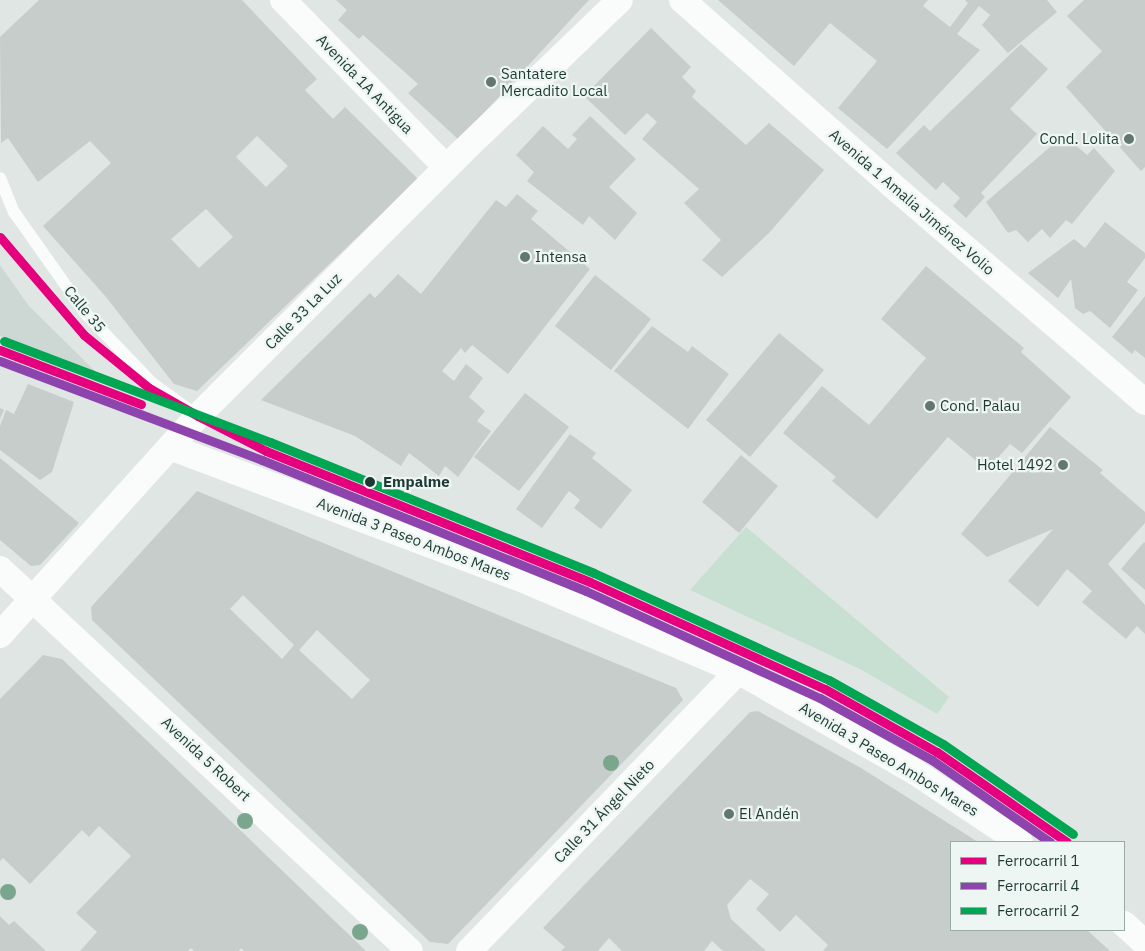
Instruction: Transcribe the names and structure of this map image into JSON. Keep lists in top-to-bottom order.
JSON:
{
  "streets": {
    "street": [
      "Avenida 1A Antigua",
      "Avenida 1 Amalia Jiménez Volio",
      "Calle 33 La Luz",
      "Avenida 3 Paseo Ambos Mares",
      "Avenida 5 Robert",
      "Calle 31 Ángel Nieto"
    ],
    "lane": ["Calle 35"]
  },
  "crossings": [
    ["Avenida 1A Antigua", "Calle 33 La Luz"],
    ["Calle 35", "Calle 33 La Luz"],
    ["Calle 33 La Luz", "Avenida 3 Paseo Ambos Mares"],
    ["Calle 33 La Luz", "Avenida 5 Robert"],
    ["Avenida 3 Paseo Ambos Mares", "Calle 31 Ángel Nieto"]
  ],
  "places": [
    "Santatere Mercadito Local",
    "Cond. Lolita",
    "Intensa",
    "Cond. Palau",
    "Hotel 1492",
    "Empalme",
    "El Andén"
  ],
  "lines": ["rail line 1", "rail line 2", "rail line 4"],
  "legend": ["Ferrocarril 1", "Ferrocarril 4", "Ferrocarril 2"]
}
